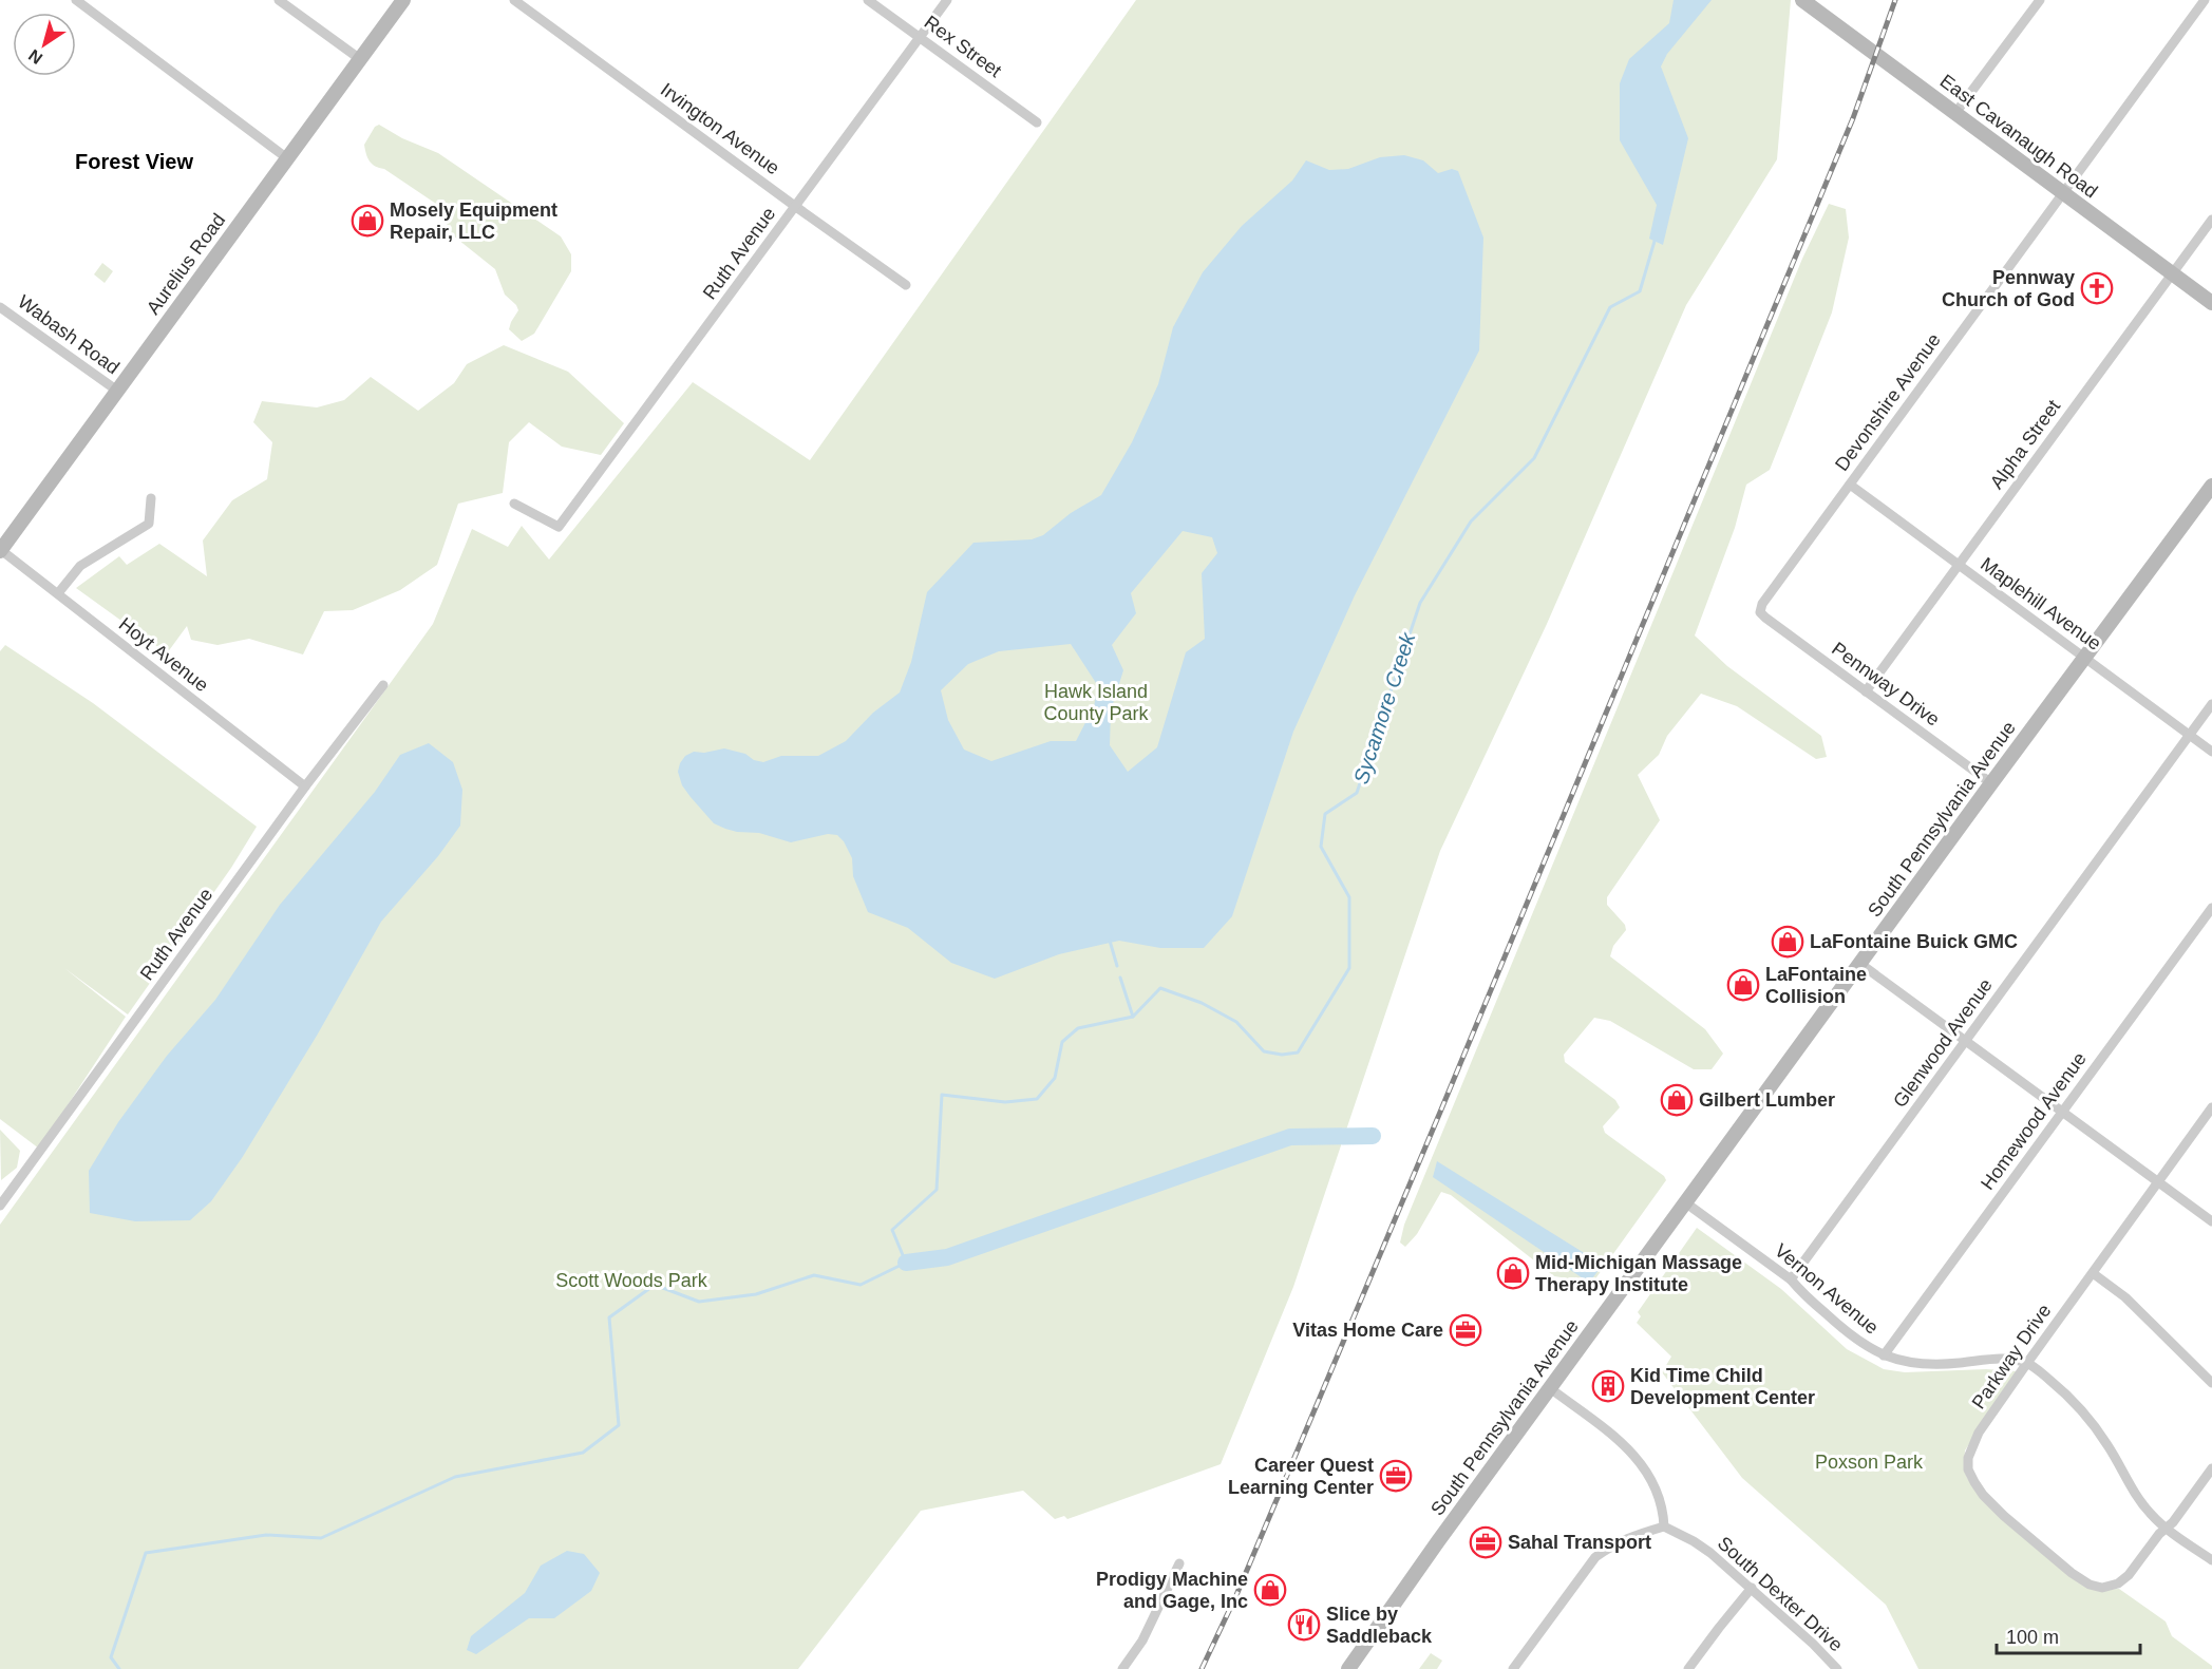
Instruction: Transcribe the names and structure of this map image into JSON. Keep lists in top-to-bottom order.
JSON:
{
  "streets": {
    "main road": ["East Cavanaugh Road", "Aurelius Road", "South Pennsylvania Avenue"],
    "street": [
      "Rex Street",
      "Irvington Avenue",
      "Ruth Avenue",
      "Wabash Road",
      "Devonshire Avenue",
      "Alpha Street",
      "Maplehill Avenue",
      "Hoyt Avenue",
      "Pennway Drive",
      "Glenwood Avenue",
      "Homewood Avenue",
      "Vernon Avenue",
      "Parkway Drive",
      "South Dexter Drive"
    ]
  },
  "crossings": [
    ["Rex Street", "Ruth Avenue"],
    ["Irvington Avenue", "Ruth Avenue"],
    ["East Cavanaugh Road", "Devonshire Avenue"],
    ["East Cavanaugh Road", "Alpha Street"],
    ["Ruth Avenue", "Hoyt Avenue"],
    ["Aurelius Road", "Wabash Road"],
    ["Aurelius Road", "Hoyt Avenue"],
    ["Devonshire Avenue", "Maplehill Avenue"],
    ["Devonshire Avenue", "Pennway Drive"],
    ["Alpha Street", "Maplehill Avenue"],
    ["Alpha Street", "Pennway Drive"],
    ["Maplehill Avenue", "South Pennsylvania Avenue"],
    ["Maplehill Avenue", "Glenwood Avenue"],
    ["Pennway Drive", "South Pennsylvania Avenue"],
    ["South Pennsylvania Avenue", "Vernon Avenue"],
    ["Glenwood Avenue", "Vernon Avenue"],
    ["Homewood Avenue", "Vernon Avenue"],
    ["Vernon Avenue", "Parkway Drive"]
  ],
  "districts": ["Forest View"],
  "water": ["Sycamore Creek"],
  "parks": ["Hawk Island County Park", "Scott Woods Park", "Poxson Park"],
  "places": {
    "shop": [
      "Mosely Equipment Repair, LLC",
      "LaFontaine Buick GMC",
      "LaFontaine Collision",
      "Gilbert Lumber",
      "Mid-Michigan Massage Therapy Institute",
      "Prodigy Machine and Gage, Inc"
    ],
    "church": ["Pennway Church of God"],
    "office": ["Vitas Home Care", "Career Quest Learning Center", "Sahal Transport"],
    "building": ["Kid Time Child Development Center"],
    "restaurant": ["Slice by Saddleback"]
  },
  "scale_bar": "100 m",
  "north": "bottom left"
}
